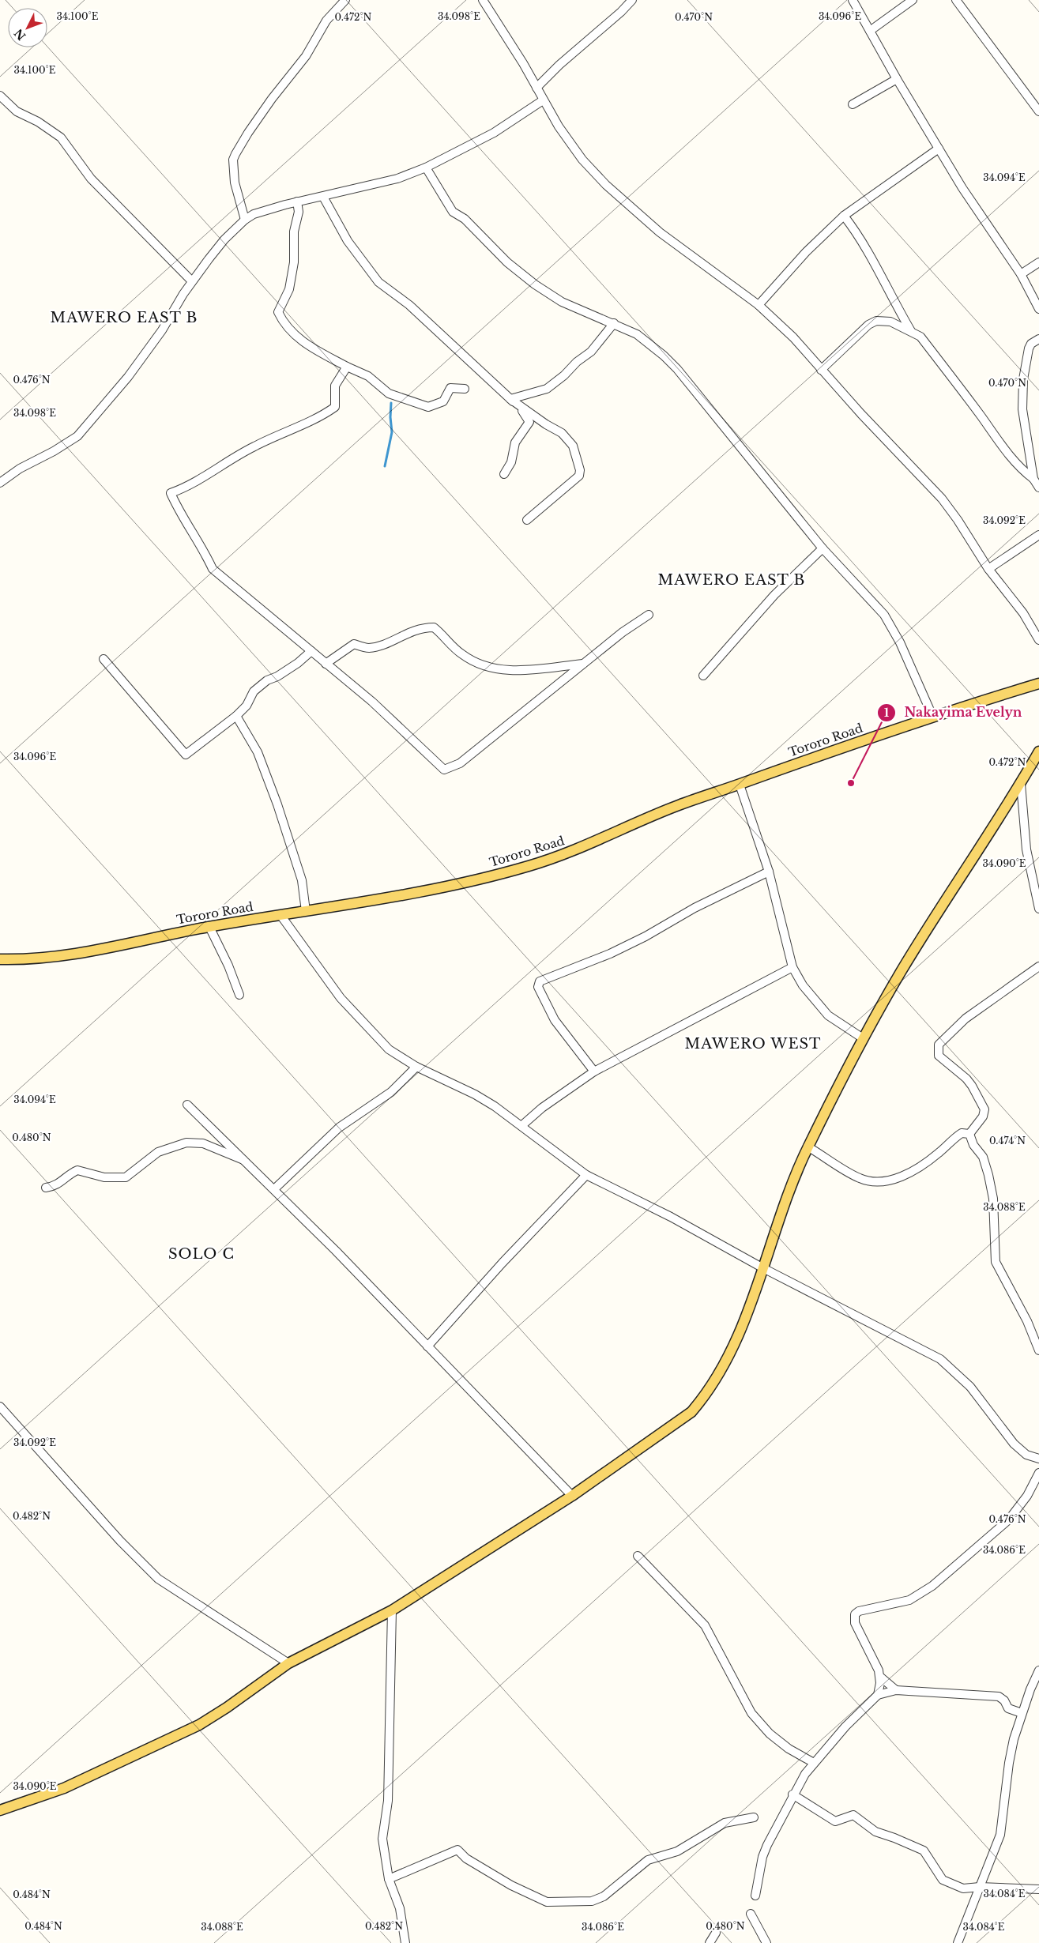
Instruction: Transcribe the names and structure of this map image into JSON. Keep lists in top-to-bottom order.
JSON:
{
  "streets": {
    "main road": ["Tororo Road"]
  },
  "districts": [
    "MAWERO EAST B",
    "MAWERO EAST B",
    "MAWERO WEST",
    "SOLO C"
  ],
  "places": ["Nakayima Evelyn"],
  "north": "bottom left",
  "coordinates": [
    "34.100°E",
    "34.098°E",
    "34.096°E",
    "0.470°N",
    "0.472°N",
    "34.094°E",
    "0.476°N",
    "34.092°E",
    "34.090°E",
    "0.480°N",
    "0.474°N",
    "34.088°E",
    "0.482°N",
    "34.086°E",
    "34.084°E",
    "0.484°N"
  ]
}
